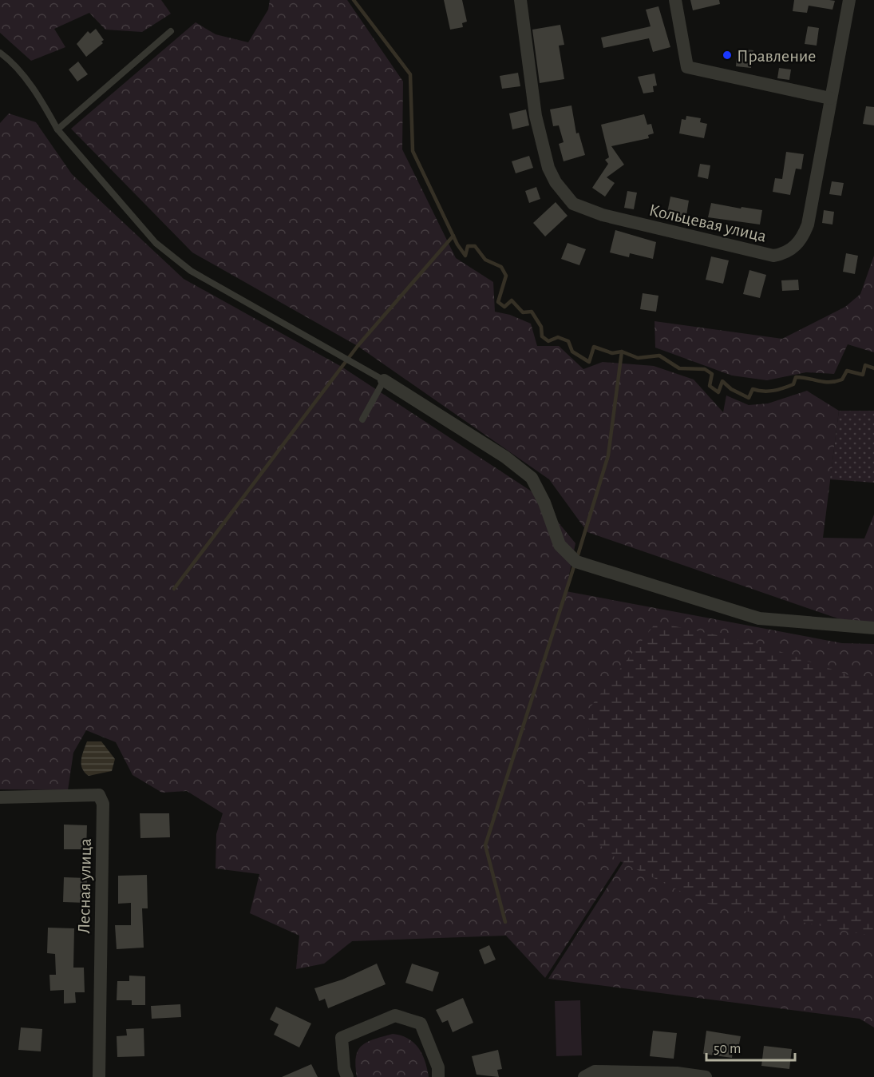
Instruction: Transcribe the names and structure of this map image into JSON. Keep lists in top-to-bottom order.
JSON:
{
  "streets": {
    "street": ["Кольцевая улица", "Лесная улица"]
  },
  "places": ["Правление"],
  "scale_bar": "50 m"
}
